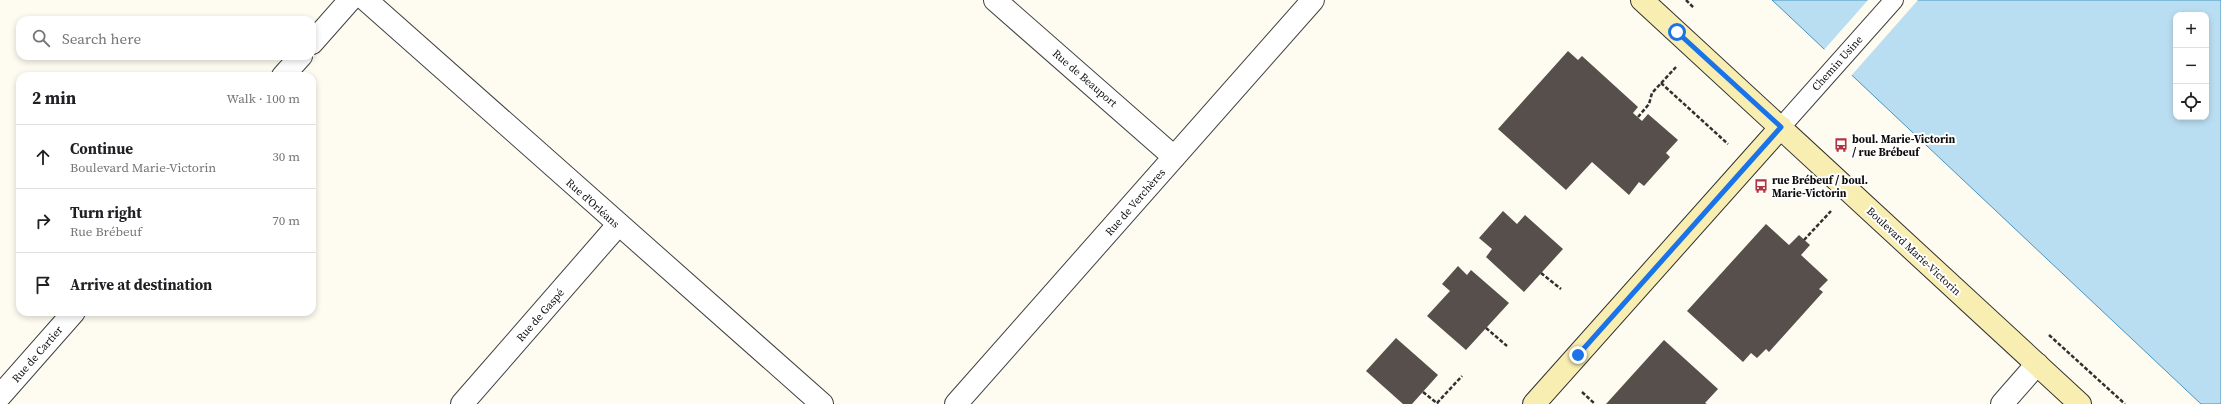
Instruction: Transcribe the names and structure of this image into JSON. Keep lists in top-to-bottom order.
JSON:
{
  "streets": {
    "street": [
      "Rue de Beauport",
      "Rue de Verchères",
      "Rue d'Orléans",
      "Boulevard Marie-Victorin",
      "Rue de Gaspé",
      "Rue de Cartier"
    ],
    "lane": ["Chemin Usine"]
  },
  "crossings": [
    ["Chemin Usine", "Boulevard Marie-Victorin"],
    ["Rue de Beauport", "Rue de Verchères"],
    ["Rue d'Orléans", "Rue de Gaspé"]
  ],
  "places": {
    "bus stop": ["boul. Marie-Victorin / rue Brébeuf", "rue Brébeuf / boul. Marie-Victorin"]
  },
  "page": {
    "map_buttons": ["+", "−"],
    "search": "Search here",
    "heading": ["2 min", "Walk · 100 m"],
    "list": [
      ["Continue", "Boulevard Marie-Victorin", "30 m"],
      ["Turn right", "Rue Brébeuf", "70 m"],
      "Arrive at destination"
    ]
  }
}
